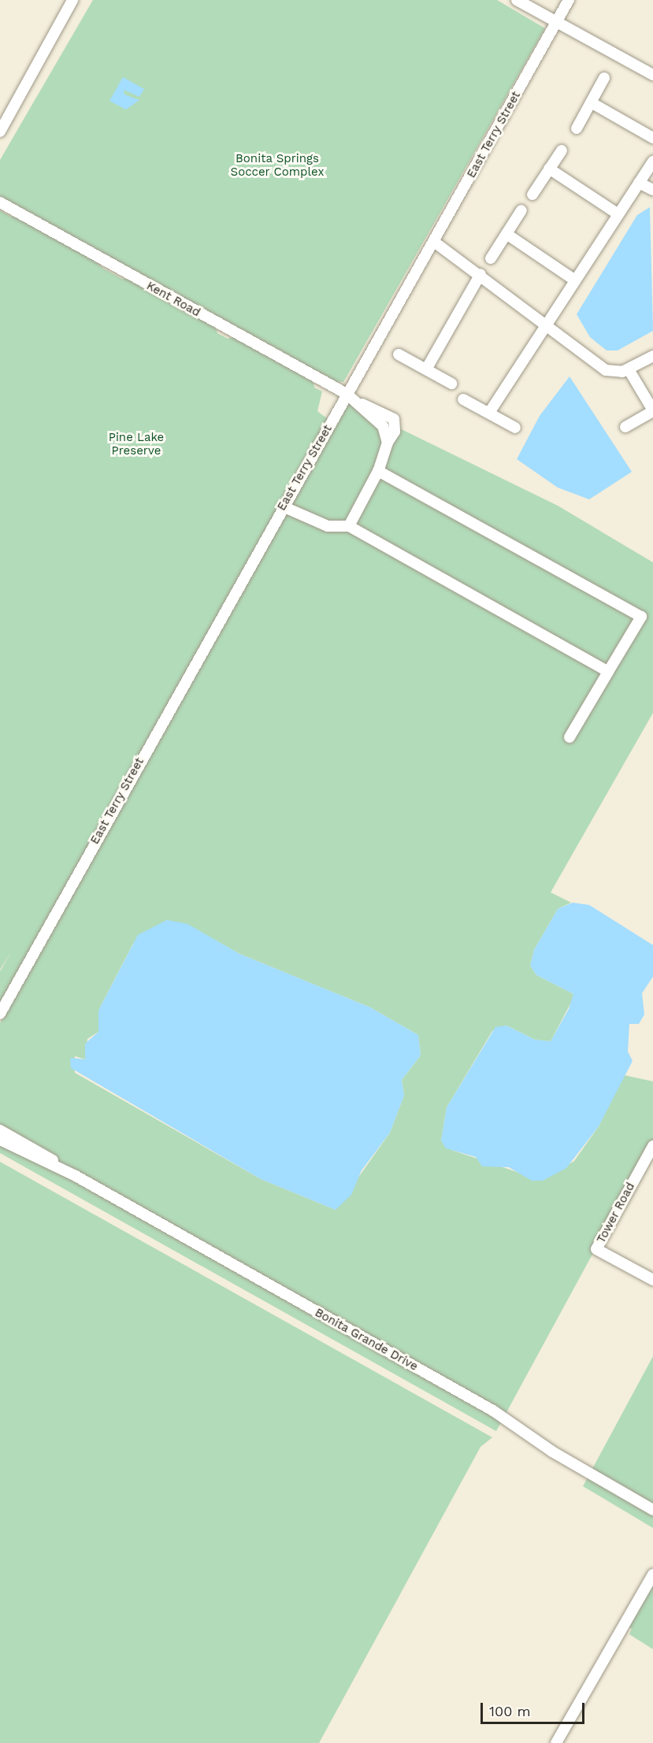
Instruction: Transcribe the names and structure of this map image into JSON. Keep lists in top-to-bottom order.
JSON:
{
  "streets": {
    "street": [
      "East Terry Street",
      "Kent Road",
      "Tower Road",
      "Bonita Grande Drive"
    ]
  },
  "crossings": [
    ["East Terry Street", "Kent Road"]
  ],
  "parks": ["Bonita Springs Soccer Complex", "Pine Lake Preserve"],
  "scale_bar": "100 m"
}
